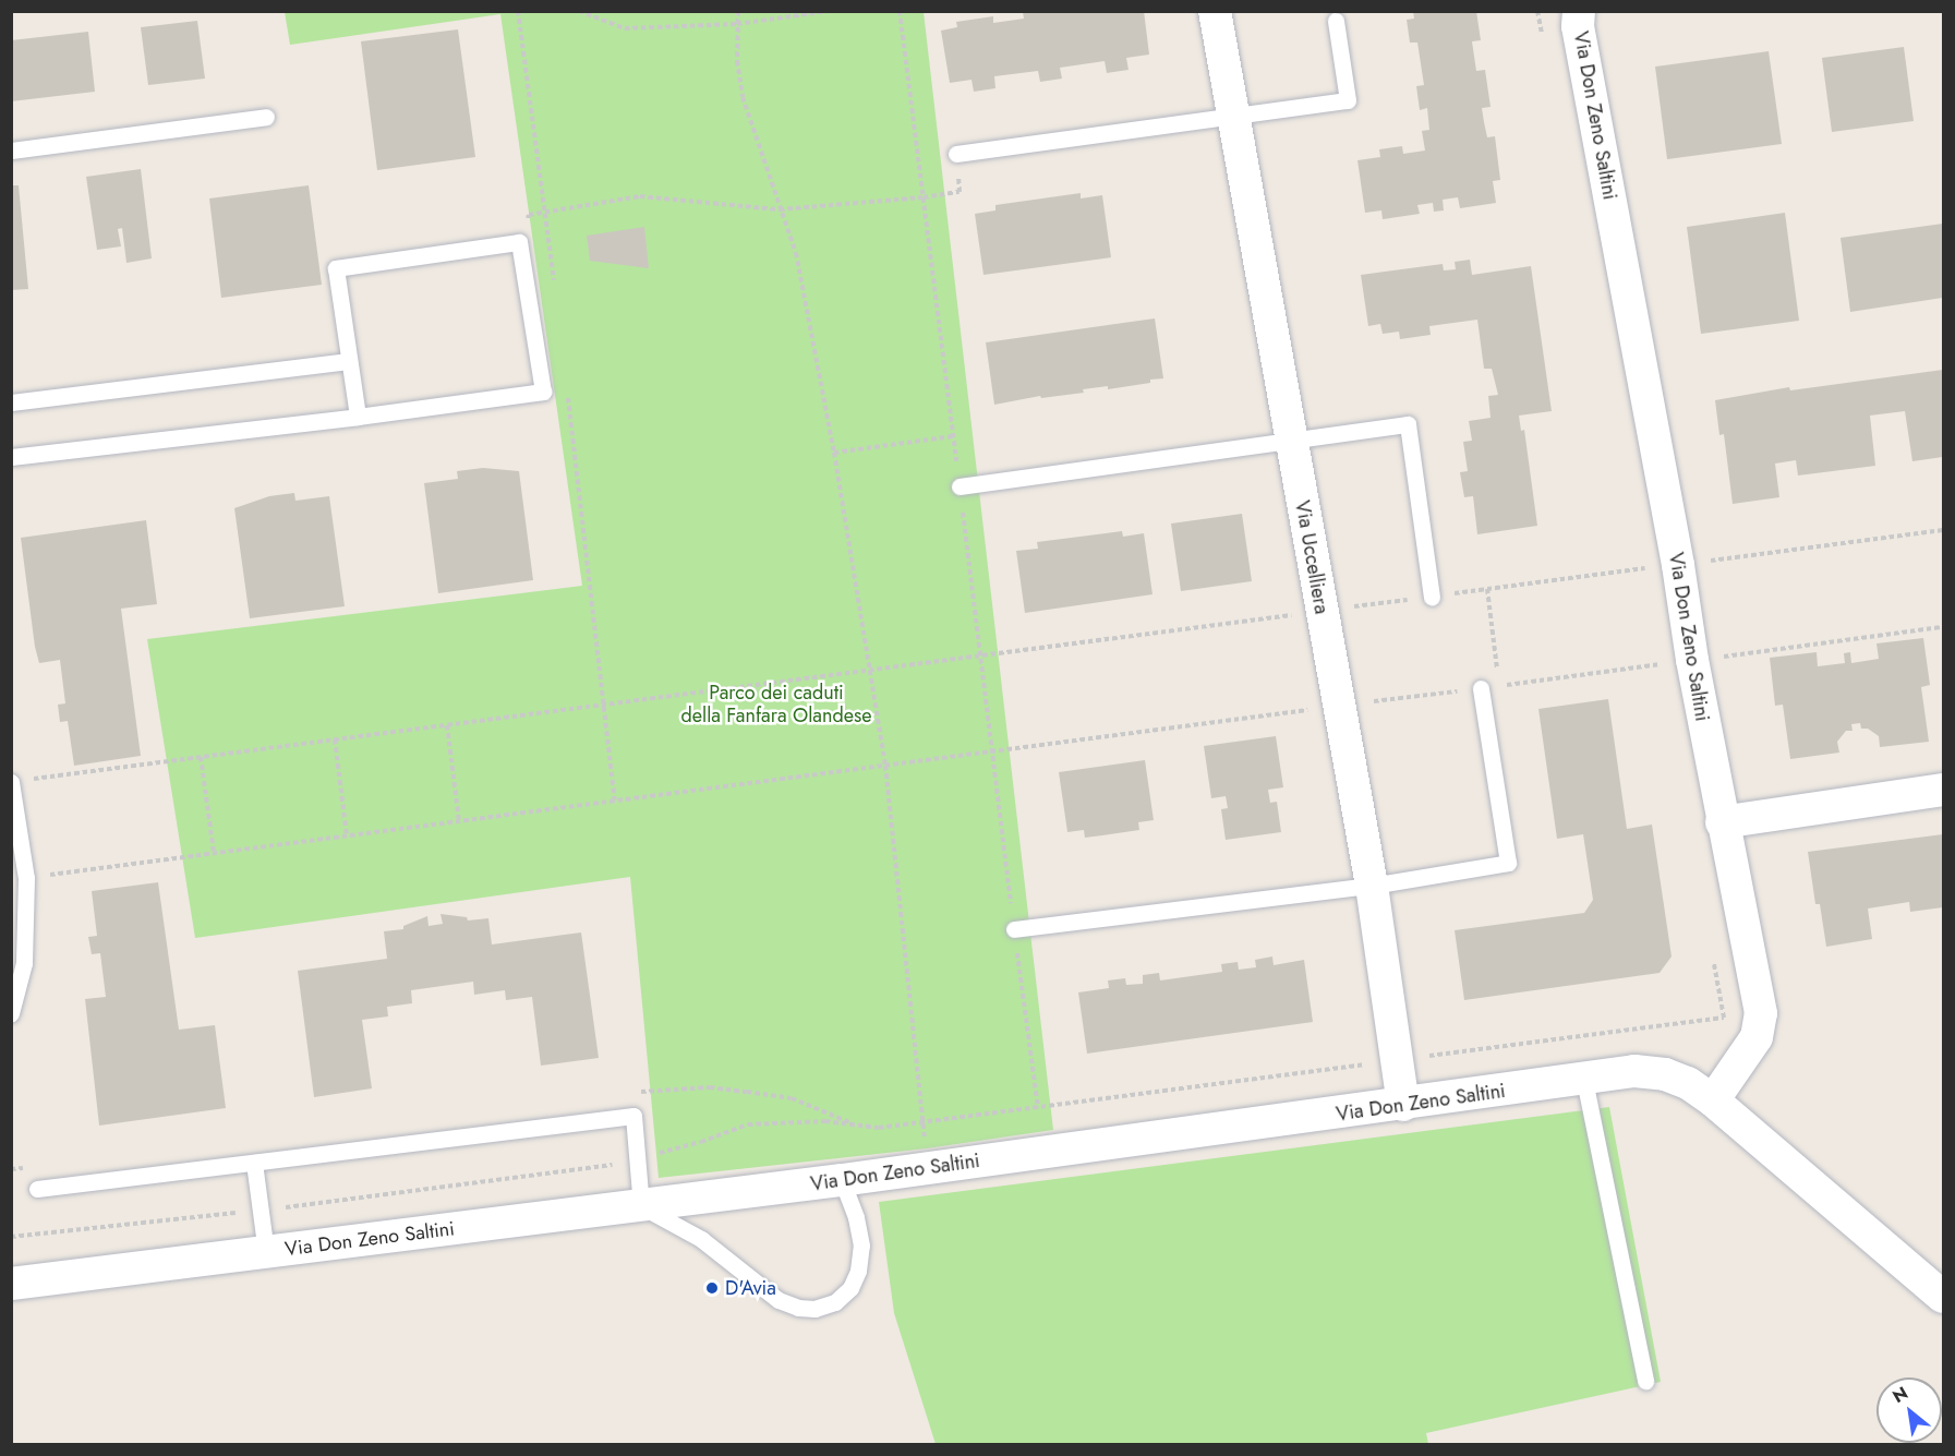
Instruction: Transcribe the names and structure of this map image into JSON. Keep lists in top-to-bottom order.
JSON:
{
  "streets": {
    "street": ["Via Don Zeno Saltini", "Via Uccelliera"]
  },
  "crossings": [
    ["Via Don Zeno Saltini", "Via Uccelliera"]
  ],
  "parks": ["Parco dei caduti della Fanfara Olandese"],
  "places": ["D'Avia"],
  "north": "top left"
}
